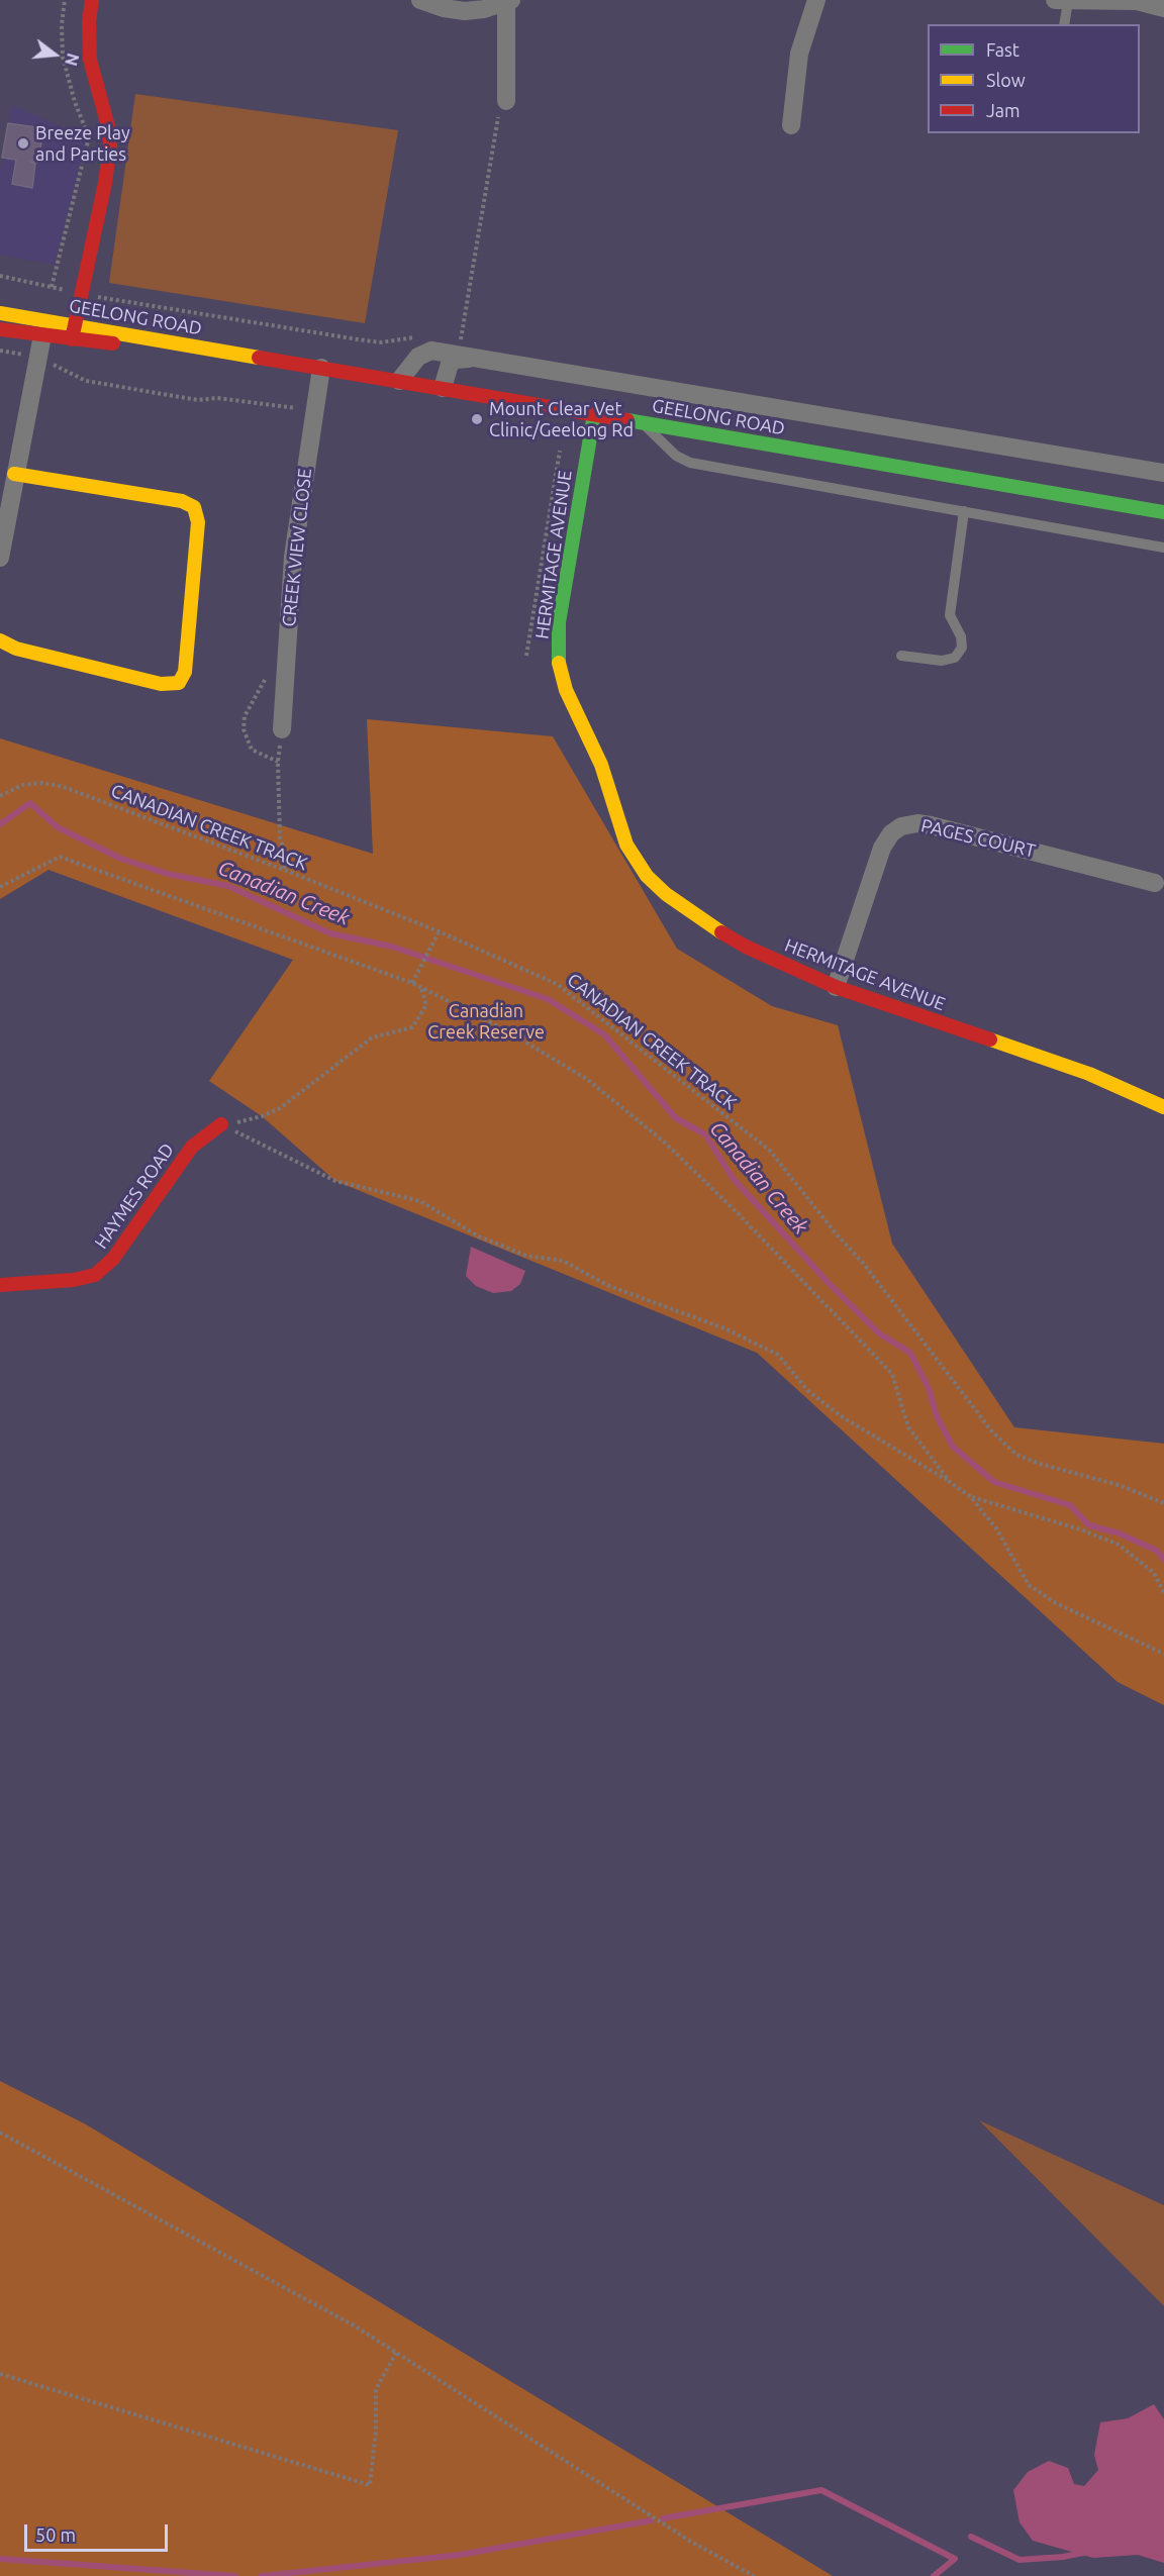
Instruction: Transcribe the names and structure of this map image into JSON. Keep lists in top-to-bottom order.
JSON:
{
  "streets": {
    "street": [
      "GEELONG ROAD",
      "CREEK VIEW CLOSE",
      "HERMITAGE AVENUE",
      "PAGES COURT",
      "HAYMES ROAD"
    ],
    "path": ["CANADIAN CREEK TRACK"]
  },
  "crossings": [
    ["GEELONG ROAD", "CREEK VIEW CLOSE"],
    ["GEELONG ROAD", "HERMITAGE AVENUE"],
    ["HERMITAGE AVENUE", "PAGES COURT"]
  ],
  "water": ["Canadian Creek"],
  "parks": ["Canadian Creek Reserve"],
  "places": ["Breeze Play and Parties", "Mount Clear Vet Clinic/Geelong Rd"],
  "legend": ["Fast", "Slow", "Jam"],
  "scale_bar": "50 m",
  "north": "right"
}
